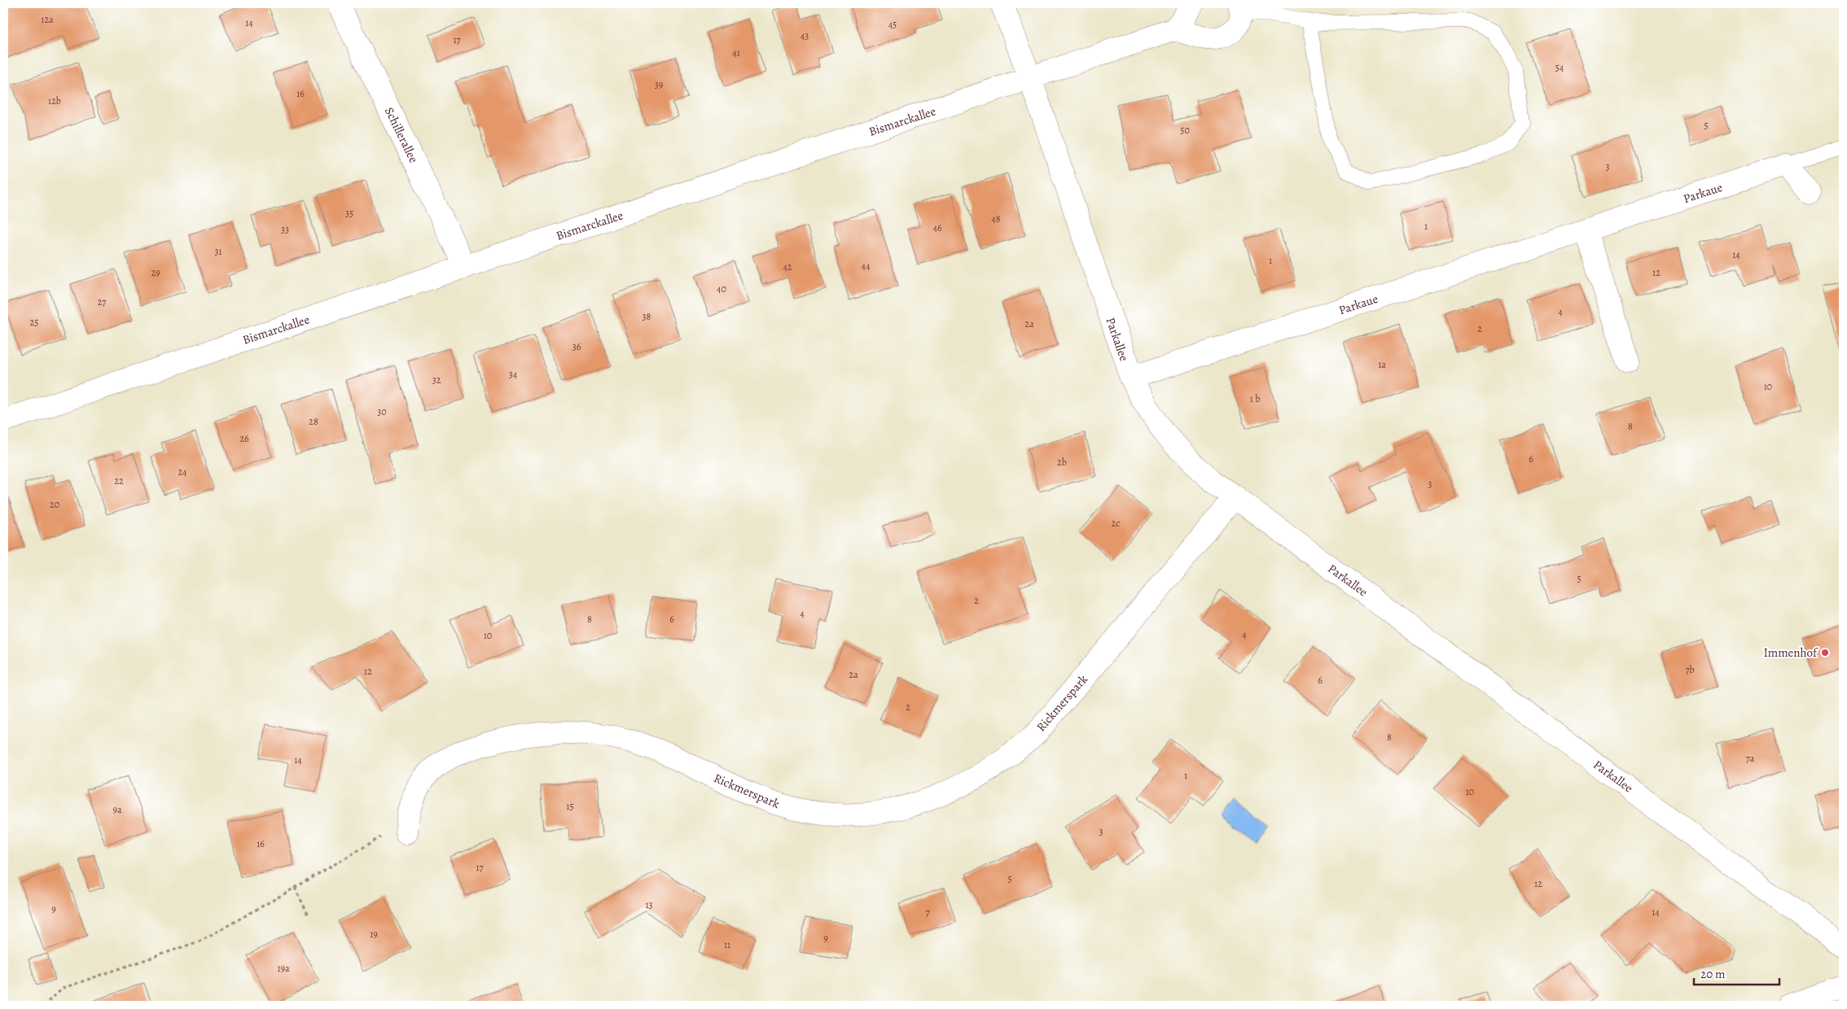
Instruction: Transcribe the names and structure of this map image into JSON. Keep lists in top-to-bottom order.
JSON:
{
  "streets": {
    "street": [
      "Bismarckallee",
      "Schillerallee",
      "Parkaue",
      "Parkallee",
      "Rickmerspark"
    ]
  },
  "crossings": [
    ["Bismarckallee", "Schillerallee"],
    ["Bismarckallee", "Parkallee"],
    ["Parkaue", "Parkallee"],
    ["Parkallee", "Rickmerspark"]
  ],
  "places": ["Immenhof"],
  "house_numbers": [
    "12a",
    "14",
    "45",
    "43",
    "17",
    "41",
    "54",
    "39",
    "16",
    "12b",
    "5",
    "50",
    "3",
    "35",
    "48",
    "1",
    "46",
    "33",
    "31",
    "14",
    "1",
    "44",
    "42",
    "29",
    "12",
    "40",
    "27",
    "4",
    "38",
    "25",
    "2a",
    "2",
    "36",
    "1a",
    "34",
    "32",
    "10",
    "1 b",
    "30",
    "28",
    "8",
    "26",
    "6",
    "2b",
    "24",
    "22",
    "3",
    "20",
    "2c",
    "5",
    "2",
    "4",
    "8",
    "6",
    "4",
    "10",
    "7b",
    "12",
    "2a",
    "6",
    "2",
    "8",
    "7a",
    "14",
    "1",
    "10",
    "15",
    "9a",
    "3",
    "16",
    "17",
    "5",
    "12",
    "13",
    "9",
    "7",
    "14",
    "19",
    "9",
    "11",
    "19a"
  ],
  "scale_bar": "20 m"
}
